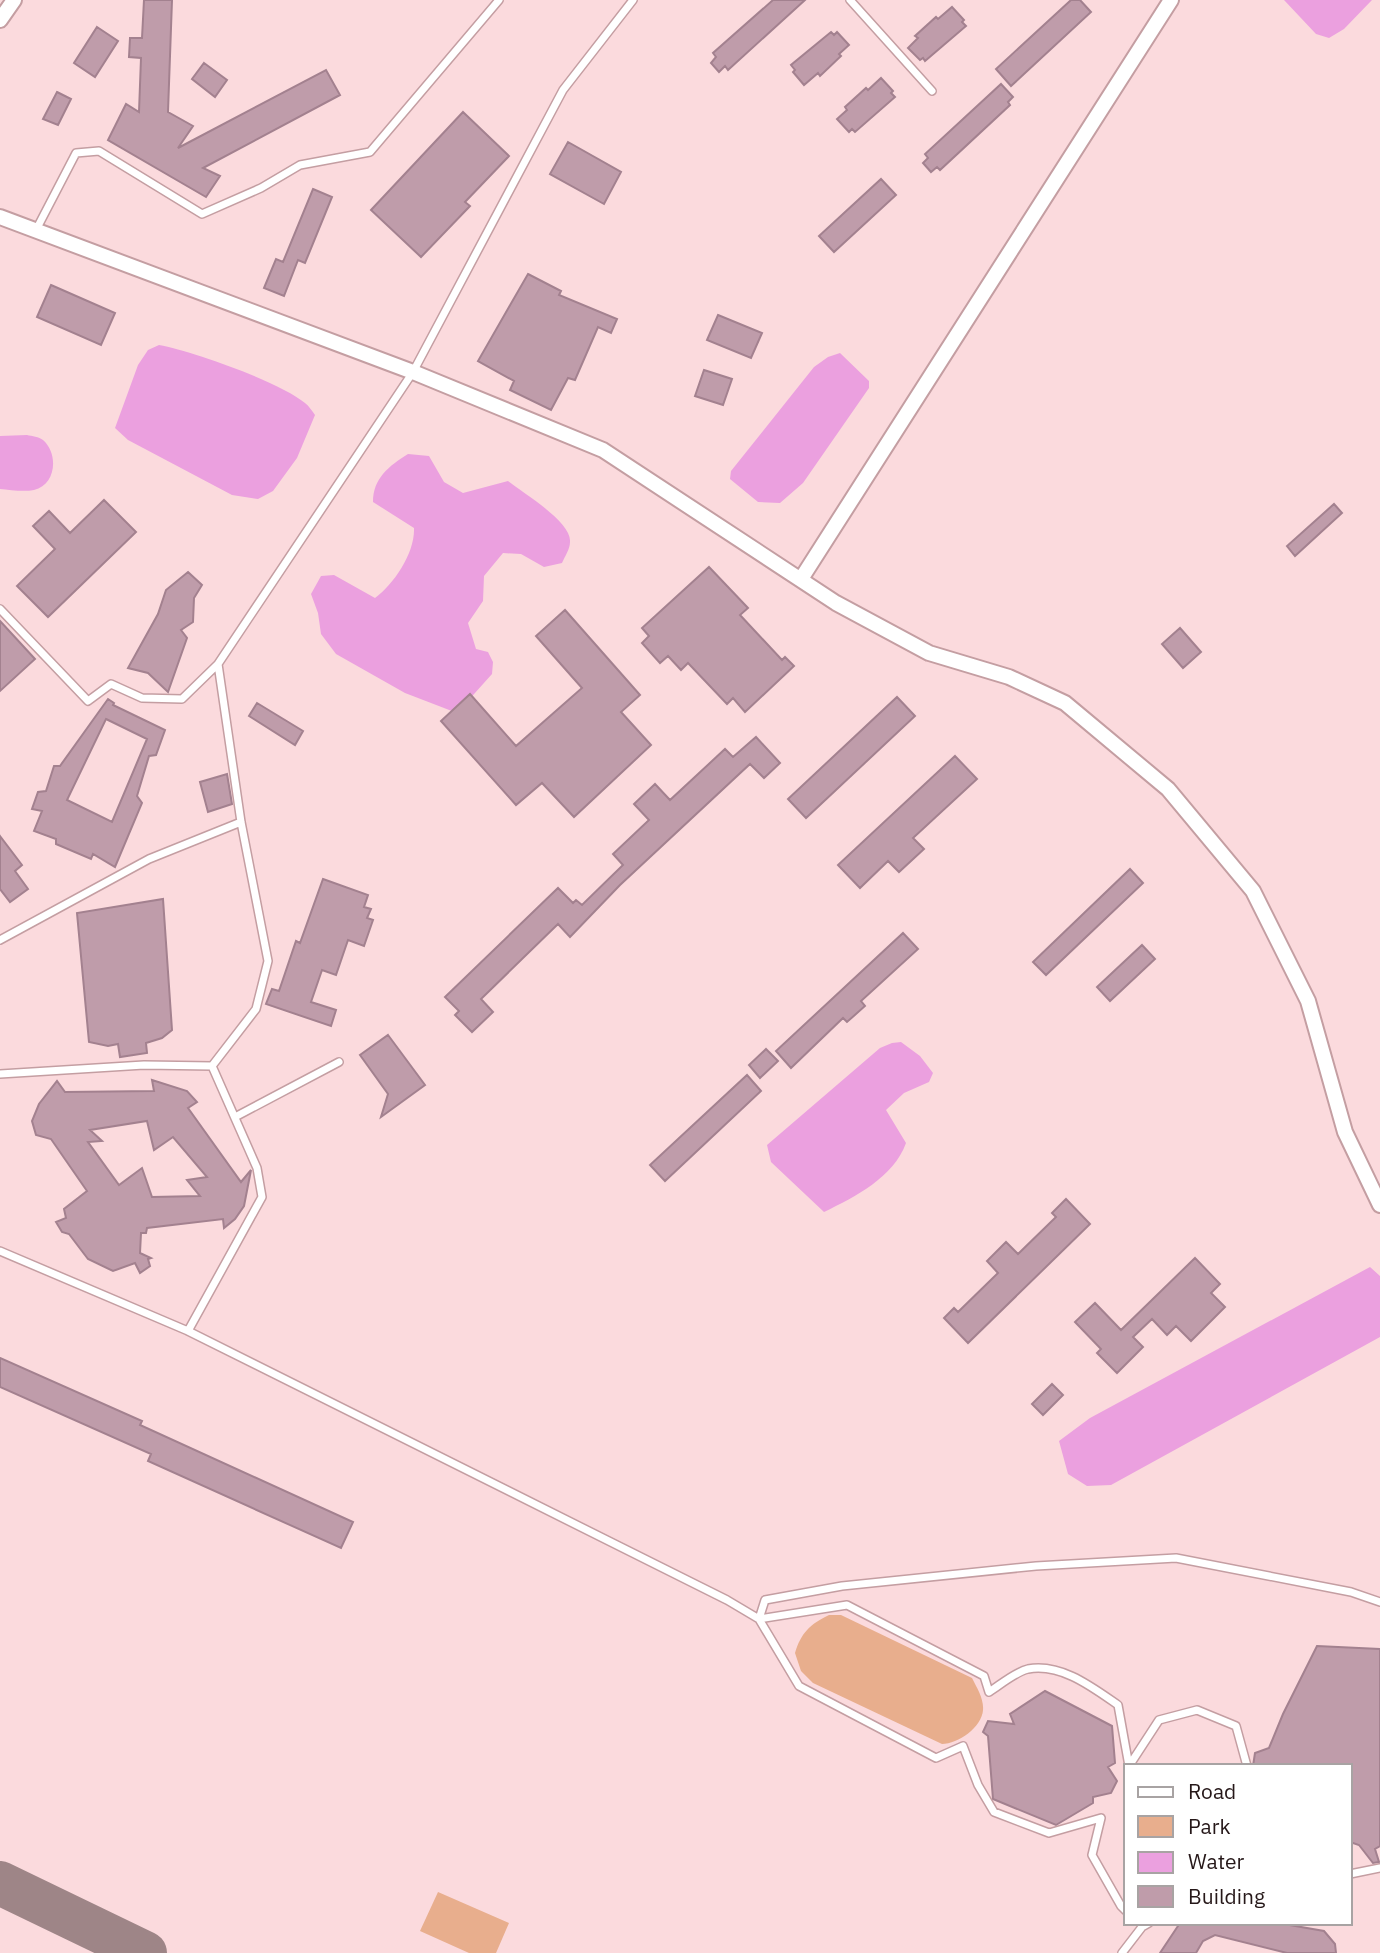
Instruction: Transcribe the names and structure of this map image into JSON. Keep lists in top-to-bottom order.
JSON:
{
  "legend": [
    "Road",
    "Park",
    "Water",
    "Building"
  ]
}
